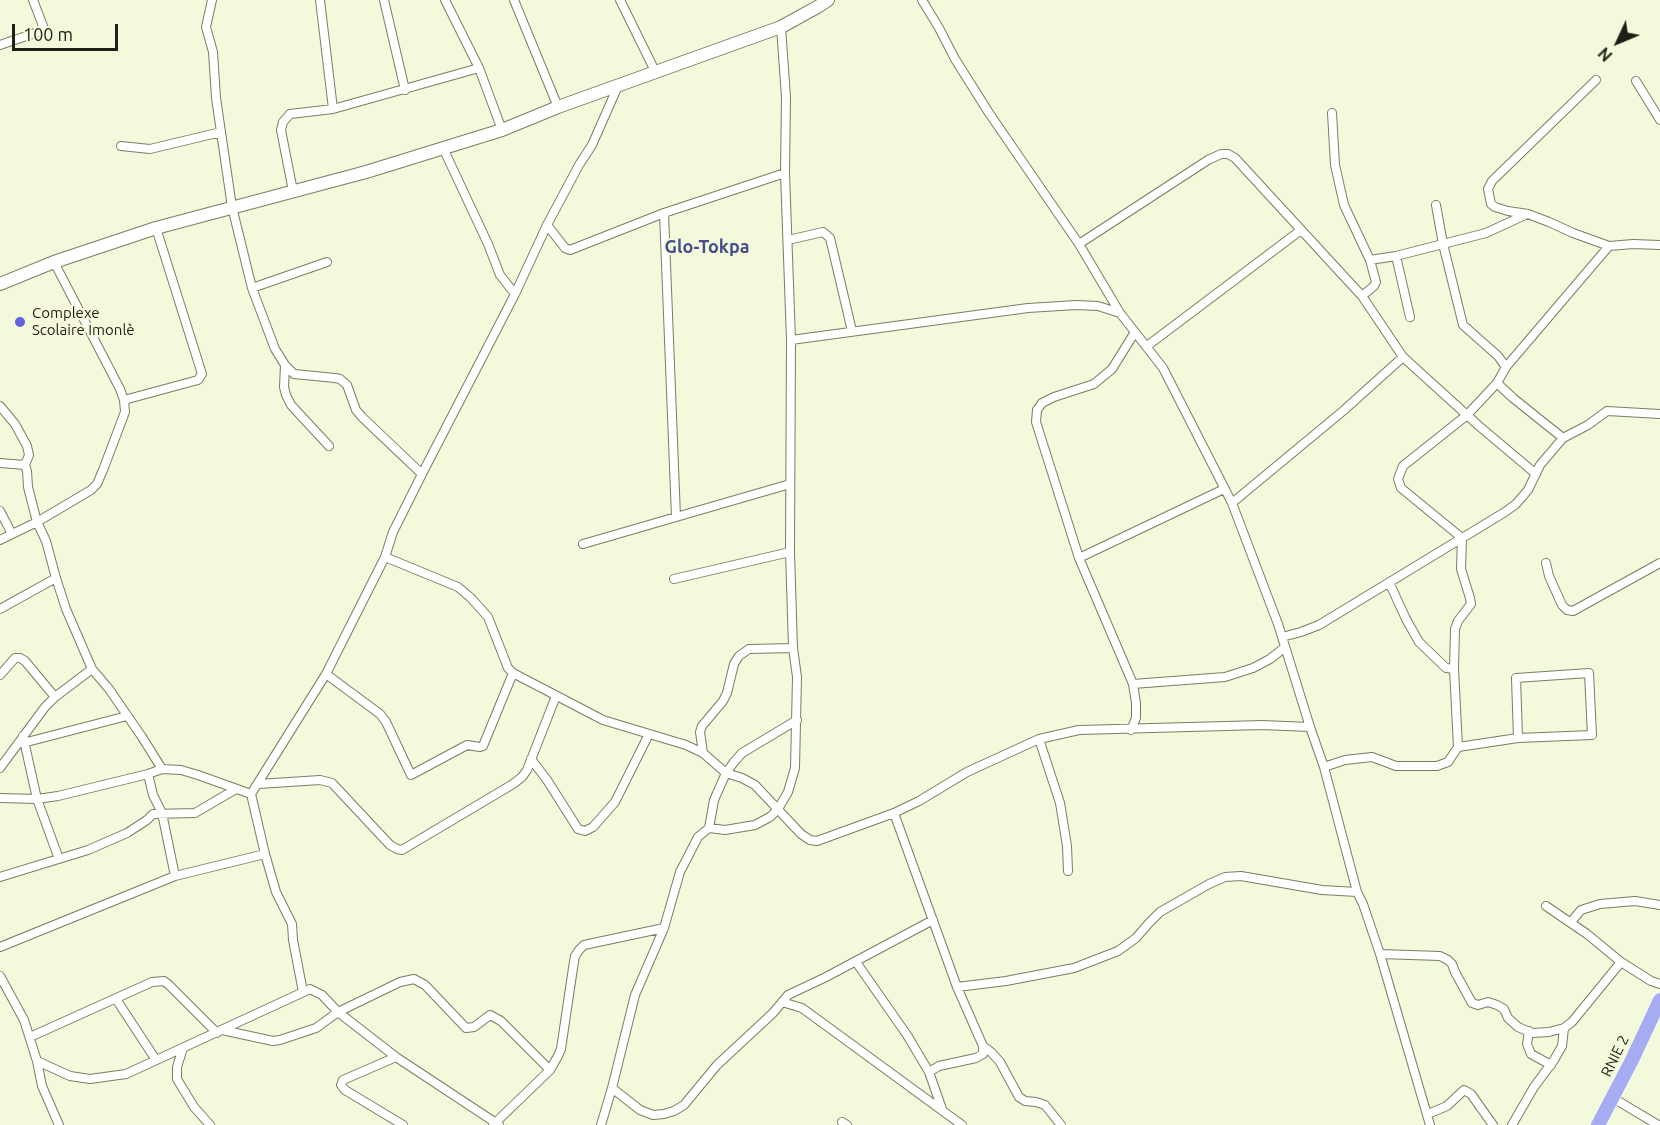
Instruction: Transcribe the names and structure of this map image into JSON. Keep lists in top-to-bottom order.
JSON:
{
  "streets": {
    "highway": ["RNIE 2"]
  },
  "districts": ["Glo-Tokpa"],
  "places": ["Complexe Scolaire Imonlè"],
  "scale_bar": "100 m",
  "north": "bottom left"
}
